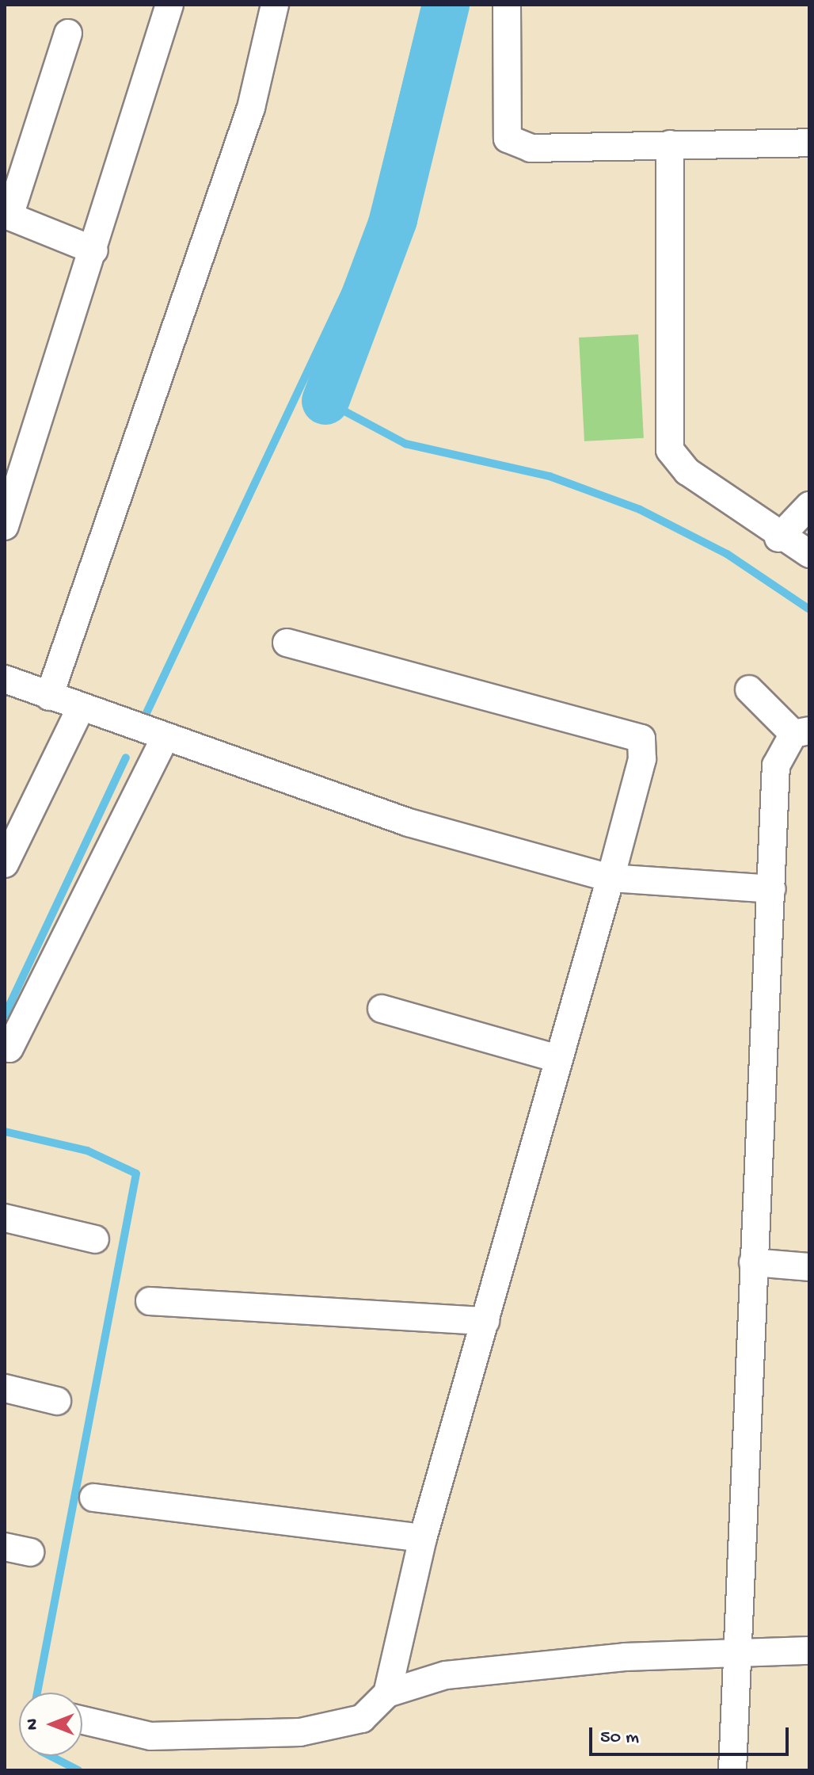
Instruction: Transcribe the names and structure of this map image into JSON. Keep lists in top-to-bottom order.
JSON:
{
  "scale_bar": "50 m",
  "north": "left"
}
